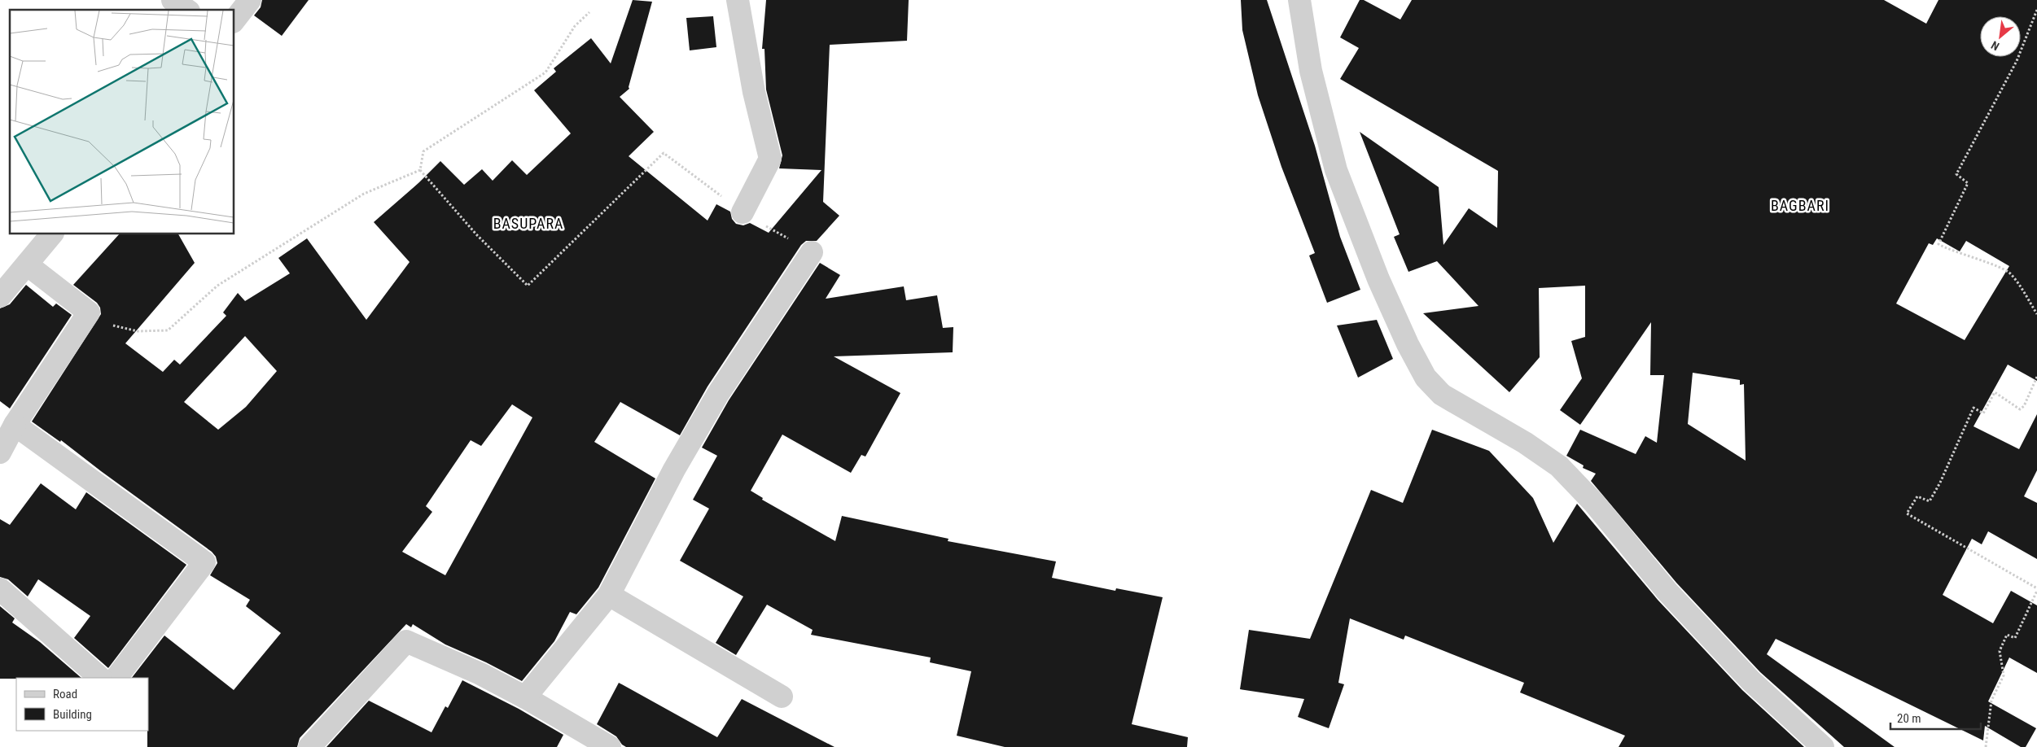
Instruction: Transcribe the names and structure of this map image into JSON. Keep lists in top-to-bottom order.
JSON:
{
  "districts": ["BAGBARI", "BASUPARA"],
  "legend": ["Road", "Building"],
  "scale_bar": "20 m",
  "north": "bottom left"
}
